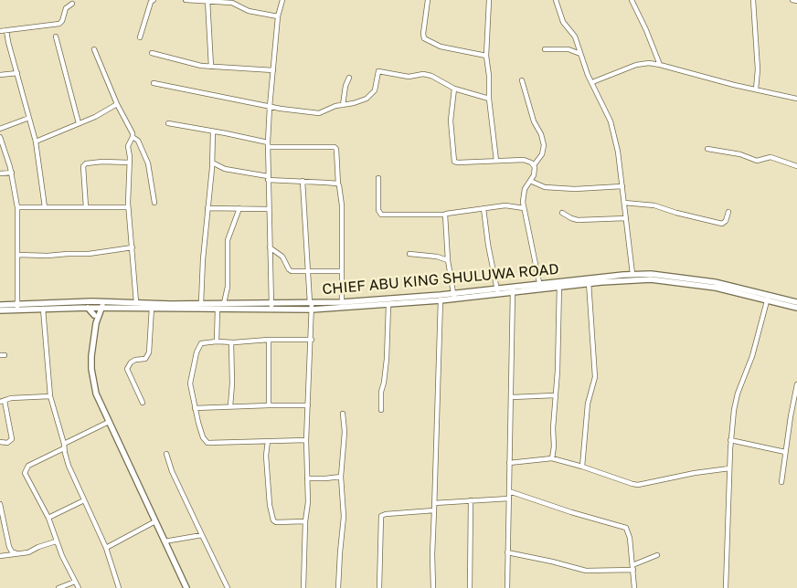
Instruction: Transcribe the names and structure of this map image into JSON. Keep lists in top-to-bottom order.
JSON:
{
  "streets": {
    "street": ["CHIEF ABU KING SHULUWA ROAD"]
  }
}
